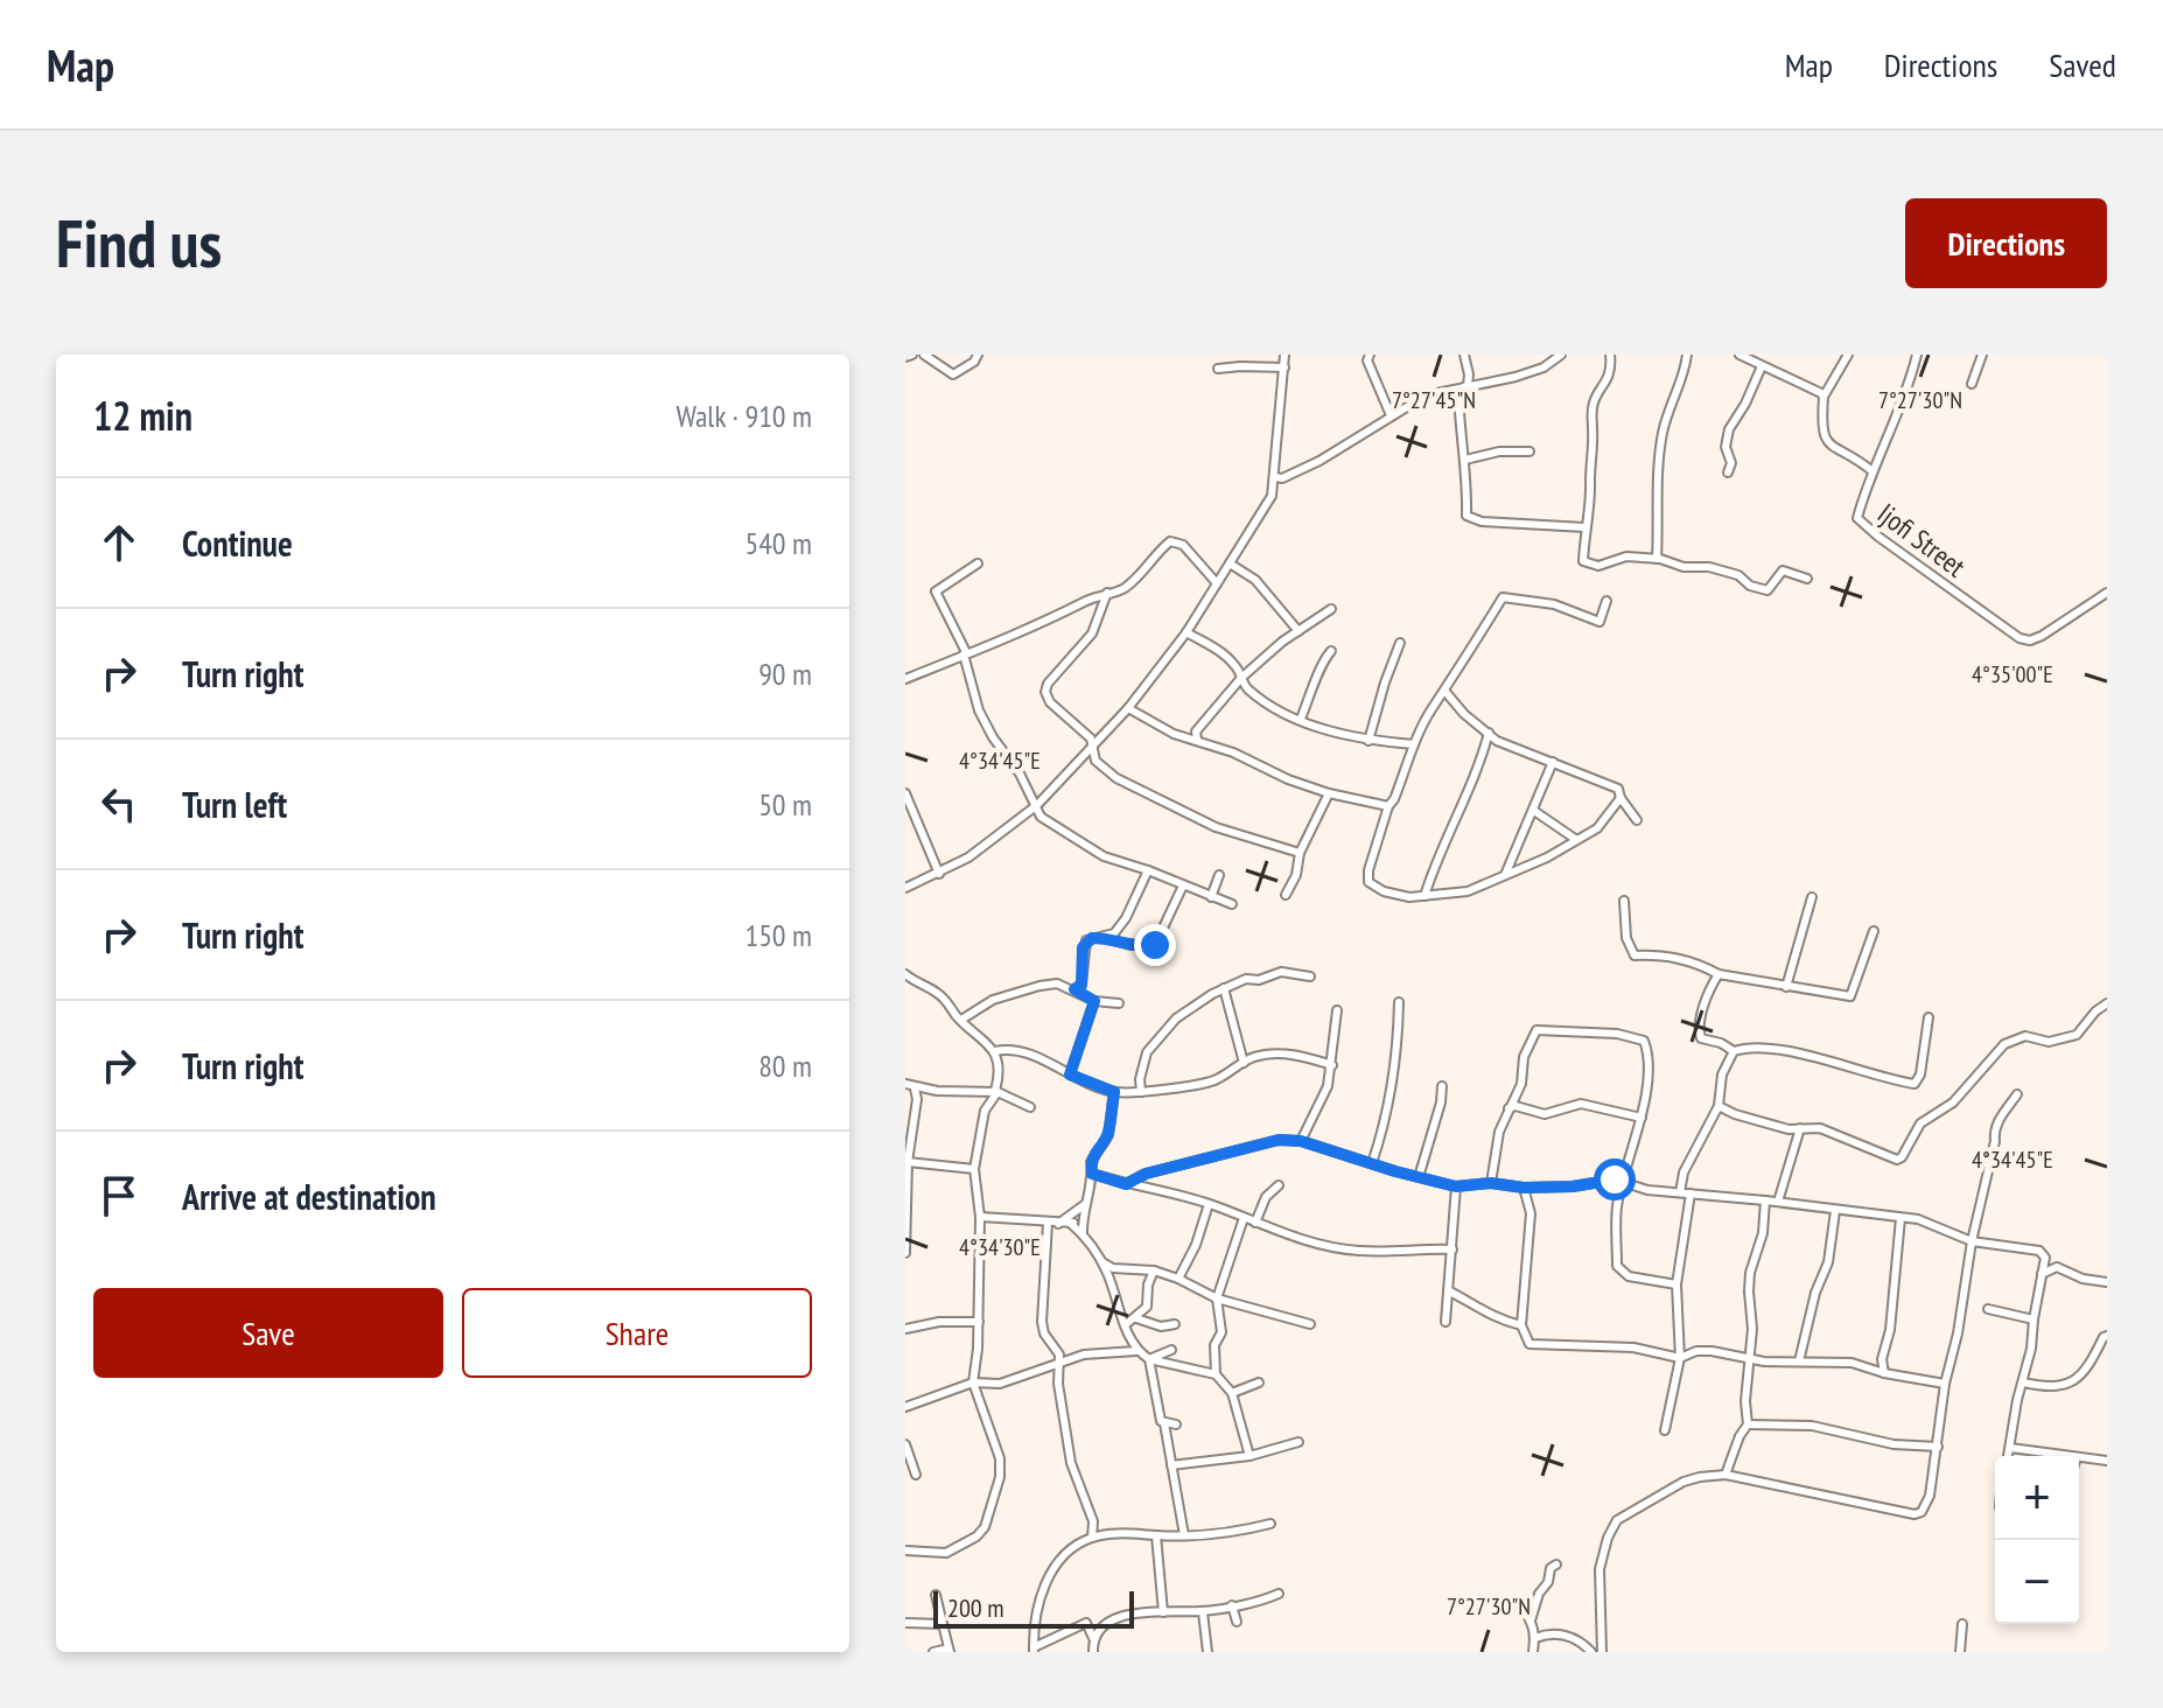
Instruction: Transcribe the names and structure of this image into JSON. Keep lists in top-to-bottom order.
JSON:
{
  "streets": {
    "street": ["Ijofi Street"]
  },
  "scale_bar": "200 m",
  "page": {
    "header": "Map",
    "nav": ["Map", "Directions", "Saved"],
    "buttons": [
      "Directions",
      ["Save", "Share"]
    ],
    "title": "Find us",
    "heading": ["12 min", "Walk · 910 m"],
    "list": [
      ["Continue", "540 m"],
      ["Turn right", "90 m"],
      ["Turn left", "50 m"],
      ["Turn right", "150 m"],
      ["Turn right", "80 m"],
      "Arrive at destination"
    ],
    "map_buttons": ["+", "−"],
    "scale": "200 m"
  },
  "coordinates": [
    "7°27'45\"N",
    "7°27'30\"N",
    "4°35'00\"E",
    "4°34'45\"E",
    "4°34'30\"E"
  ]
}
